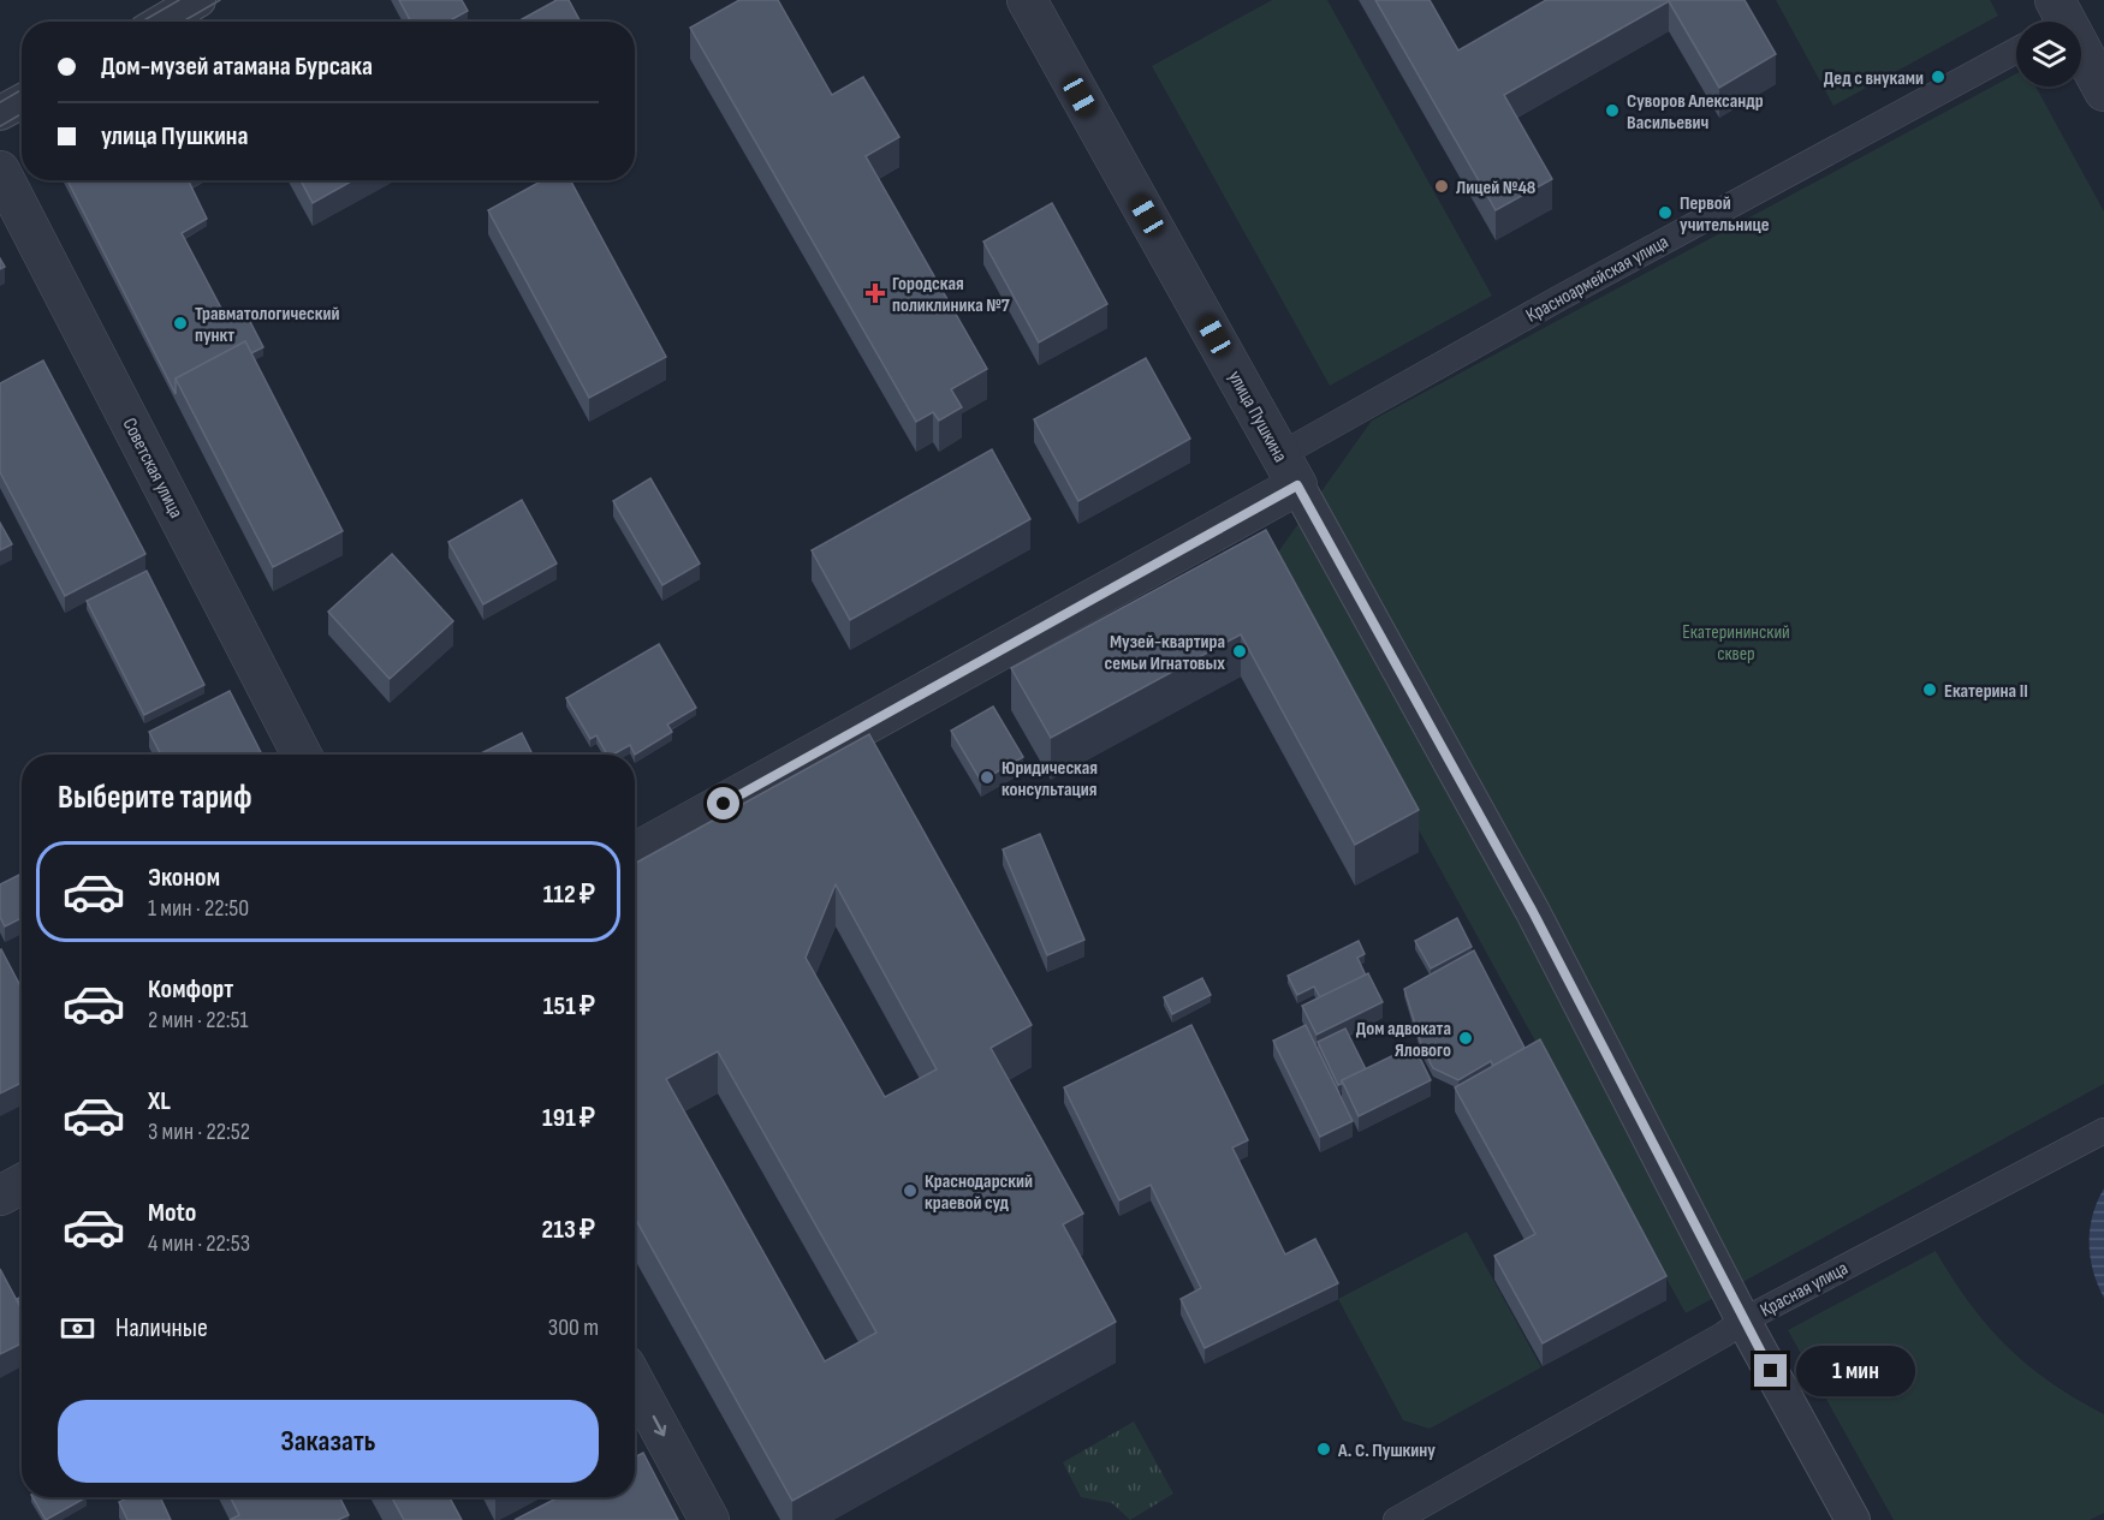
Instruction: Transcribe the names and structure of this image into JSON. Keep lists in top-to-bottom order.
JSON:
{
  "streets": {
    "street": [
      "Красноармейская улица",
      "улица Пушкина",
      "Советская улица",
      "Красная улица"
    ]
  },
  "crossings": [
    ["Красноармейская улица", "улица Пушкина"],
    ["улица Пушкина", "Красная улица"]
  ],
  "parks": ["Екатерининский сквер"],
  "places": {
    "other": [
      "Дед с внуками",
      "Суворов Александр Васильевич",
      "Лицей №48",
      "Первой учительнице",
      "Травматологический пункт",
      "Музей-квартира семьи Игнатовых",
      "Екатерина II",
      "Юридическая консультация",
      "Дом адвоката Ялового",
      "Краснодарский краевой суд",
      "А. С. Пушкину"
    ],
    "health": ["Городская поликлиника №7"]
  },
  "page": {
    "banner": ["Дом-музей атамана Бурсака", "улица Пушкина"],
    "heading": "Выберите тариф",
    "list": [
      {
        "name": "Эконом",
        "note": "1 мин · 22:50",
        "value": "112 ₽"
      },
      {
        "name": "Комфорт",
        "note": "2 мин · 22:51",
        "value": "151 ₽"
      },
      {
        "name": "XL",
        "note": "3 мин · 22:52",
        "value": "191 ₽"
      },
      {
        "name": "Moto",
        "note": "4 мин · 22:53",
        "value": "213 ₽"
      }
    ],
    "pay": ["Наличные", "300 m"],
    "bubble": "1 мин",
    "buttons": "Заказать"
  }
}
